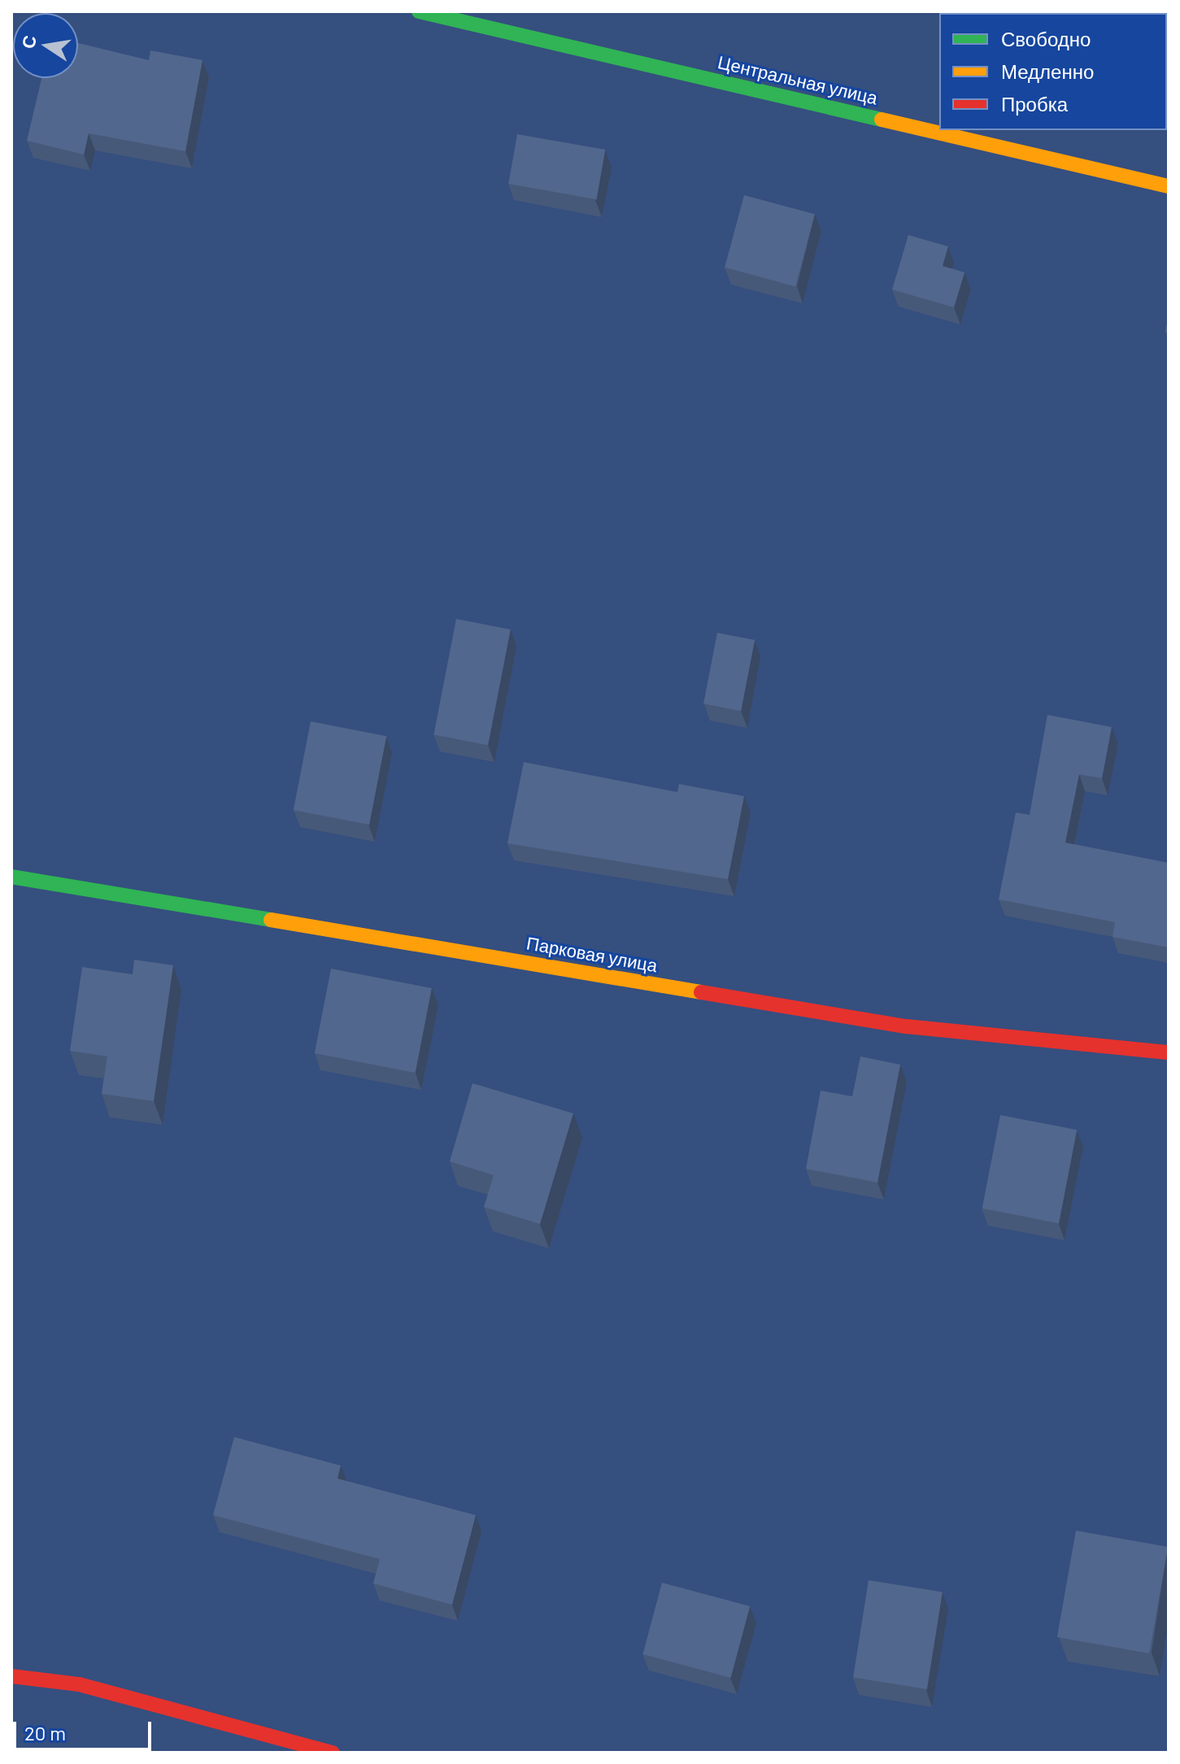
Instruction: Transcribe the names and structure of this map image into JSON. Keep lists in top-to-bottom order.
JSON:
{
  "streets": {
    "street": ["Центральная улица", "Парковая улица"]
  },
  "legend": ["Свободно", "Медленно", "Пробка"],
  "scale_bar": "20 m",
  "north": "left"
}
